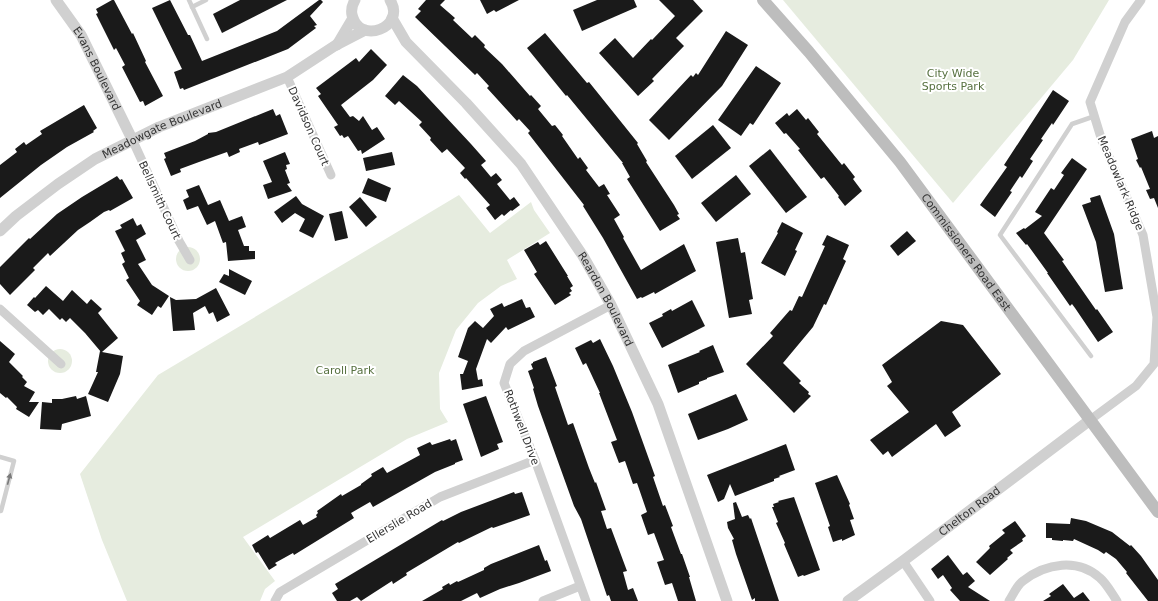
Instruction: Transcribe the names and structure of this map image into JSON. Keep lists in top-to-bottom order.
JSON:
{
  "streets": {
    "main road": ["Commissioners Road East"],
    "street": [
      "Evans Boulevard",
      "Davidson Court",
      "Meadowgate Boulevard",
      "Meadowlark Ridge",
      "Bellsmith Court",
      "Reardon Boulevard",
      "Rothwell Drive",
      "Chelton Road",
      "Ellerslie Road"
    ]
  },
  "crossings": [
    ["Evans Boulevard", "Meadowgate Boulevard"],
    ["Evans Boulevard", "Bellsmith Court"],
    ["Davidson Court", "Meadowgate Boulevard"],
    ["Meadowgate Boulevard", "Bellsmith Court"],
    ["Meadowlark Ridge", "Commissioners Road East"],
    ["Meadowlark Ridge", "Chelton Road"],
    ["Commissioners Road East", "Chelton Road"],
    ["Reardon Boulevard", "Rothwell Drive"],
    ["Rothwell Drive", "Ellerslie Road"]
  ],
  "parks": ["City Wide Sports Park", "Caroll Park"]
}
